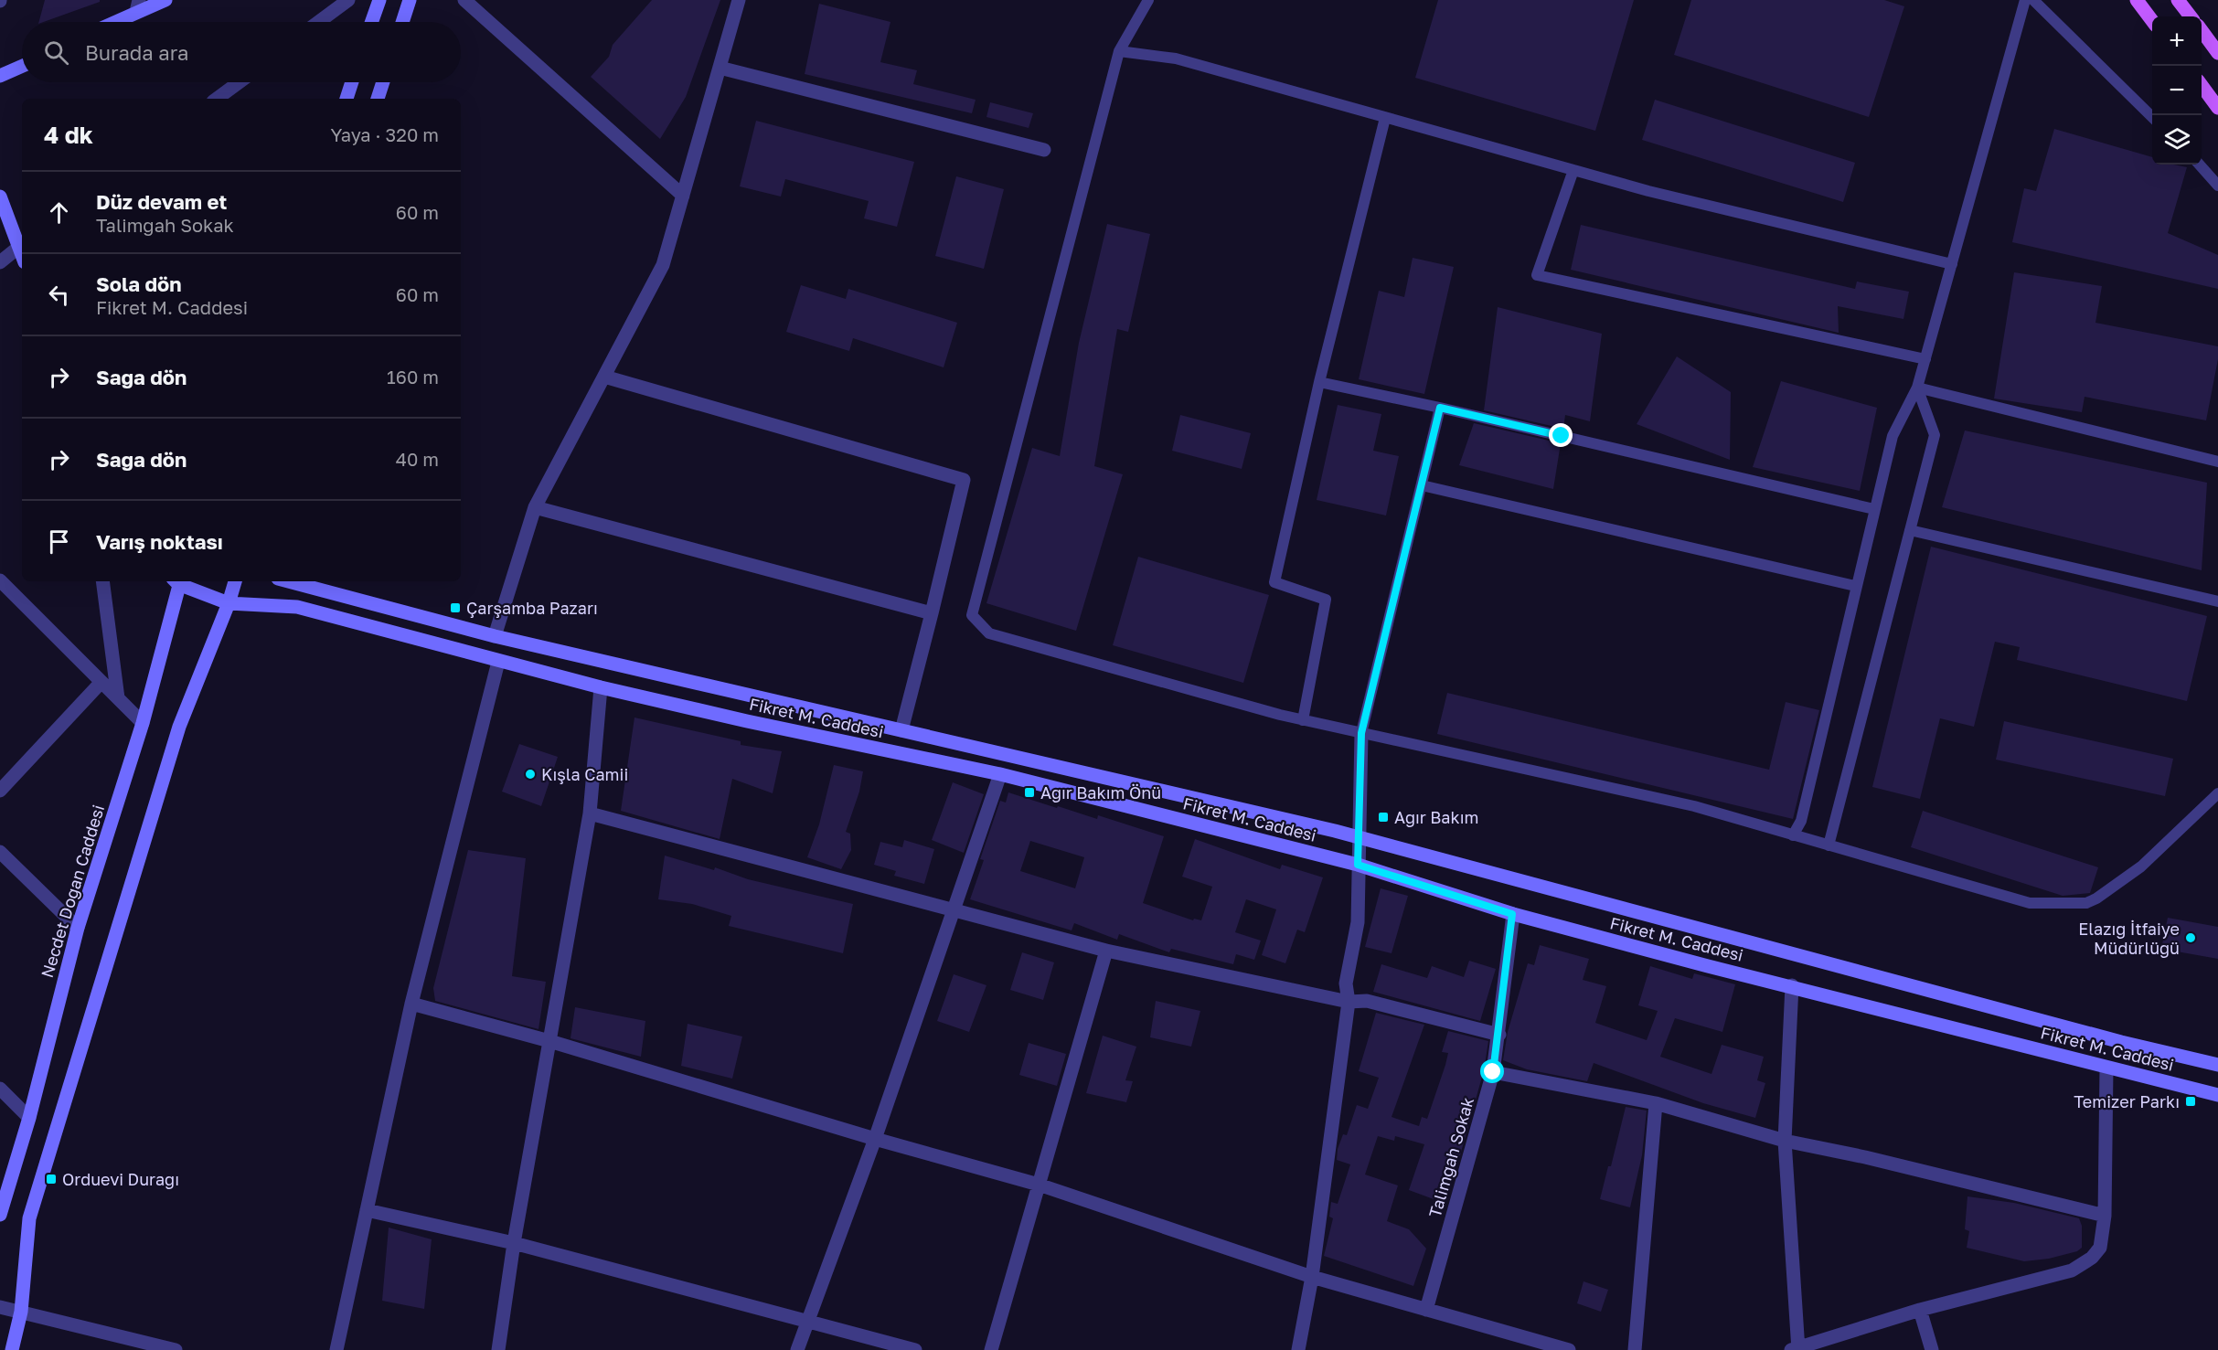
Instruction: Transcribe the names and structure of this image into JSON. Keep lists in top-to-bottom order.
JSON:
{
  "streets": {
    "main road": ["Fikret M. Caddesi", "Necdet Doğan Caddesi"],
    "street": ["Talimgah Sokak"]
  },
  "crossings": [
    ["Fikret M. Caddesi", "Talimgah Sokak"]
  ],
  "places": {
    "transit": [
      "Çarşamba Pazarı",
      "Ağır Bakım Önü",
      "Ağır Bakım",
      "Temizer Parkı",
      "Orduevi Durağı"
    ],
    "other": ["Kışla Camii", "Elazığ İtfaiye Müdürlüğü"]
  },
  "page": {
    "map_buttons": ["+", "−"],
    "search": "Burada ara",
    "heading": ["4 dk", "Yaya · 320 m"],
    "list": [
      ["Düz devam et", "Talimgah Sokak", "60 m"],
      ["Sola dön", "Fikret M. Caddesi", "60 m"],
      ["Sağa dön", "160 m"],
      ["Sağa dön", "40 m"],
      "Varış noktası"
    ]
  }
}
